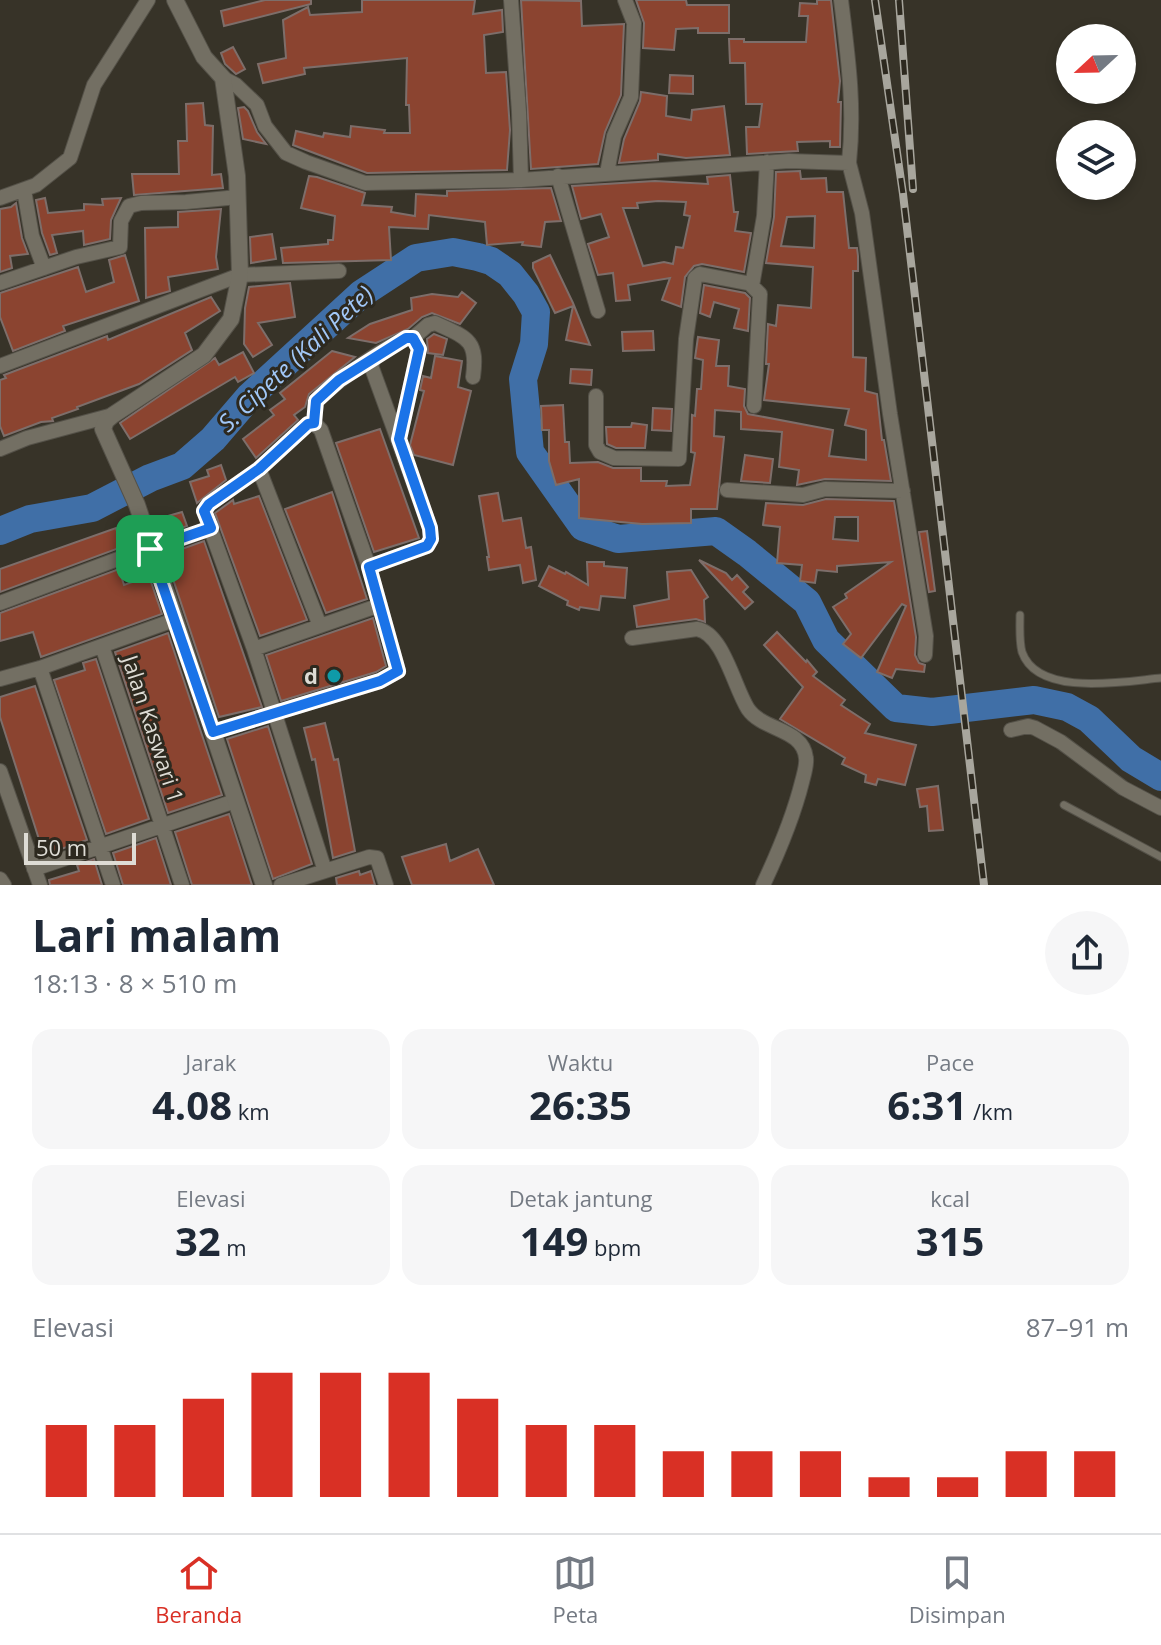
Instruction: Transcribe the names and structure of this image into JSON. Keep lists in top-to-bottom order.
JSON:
{
  "streets": {
    "street": ["Jalan Kaswari 1"]
  },
  "water": ["S. Cipete (Kali Pete)"],
  "places": ["d"],
  "scale_bar": "50 m",
  "north": "left",
  "page": {
    "scale": "50 m",
    "heading": ["Lari malam", "18:13 · 8 × 510 m"],
    "stats": [
      ["Jarak", "4.08 km"],
      ["Waktu", "26:35"],
      ["Pace", "6:31 /km"],
      ["Elevasi", "32 m"],
      ["Detak jantung", "149 bpm"],
      ["kcal", "315"]
    ],
    "chart": ["Elevasi", "87–91 m"],
    "tabs": ["Beranda", "Peta", "Disimpan"]
  }
}
